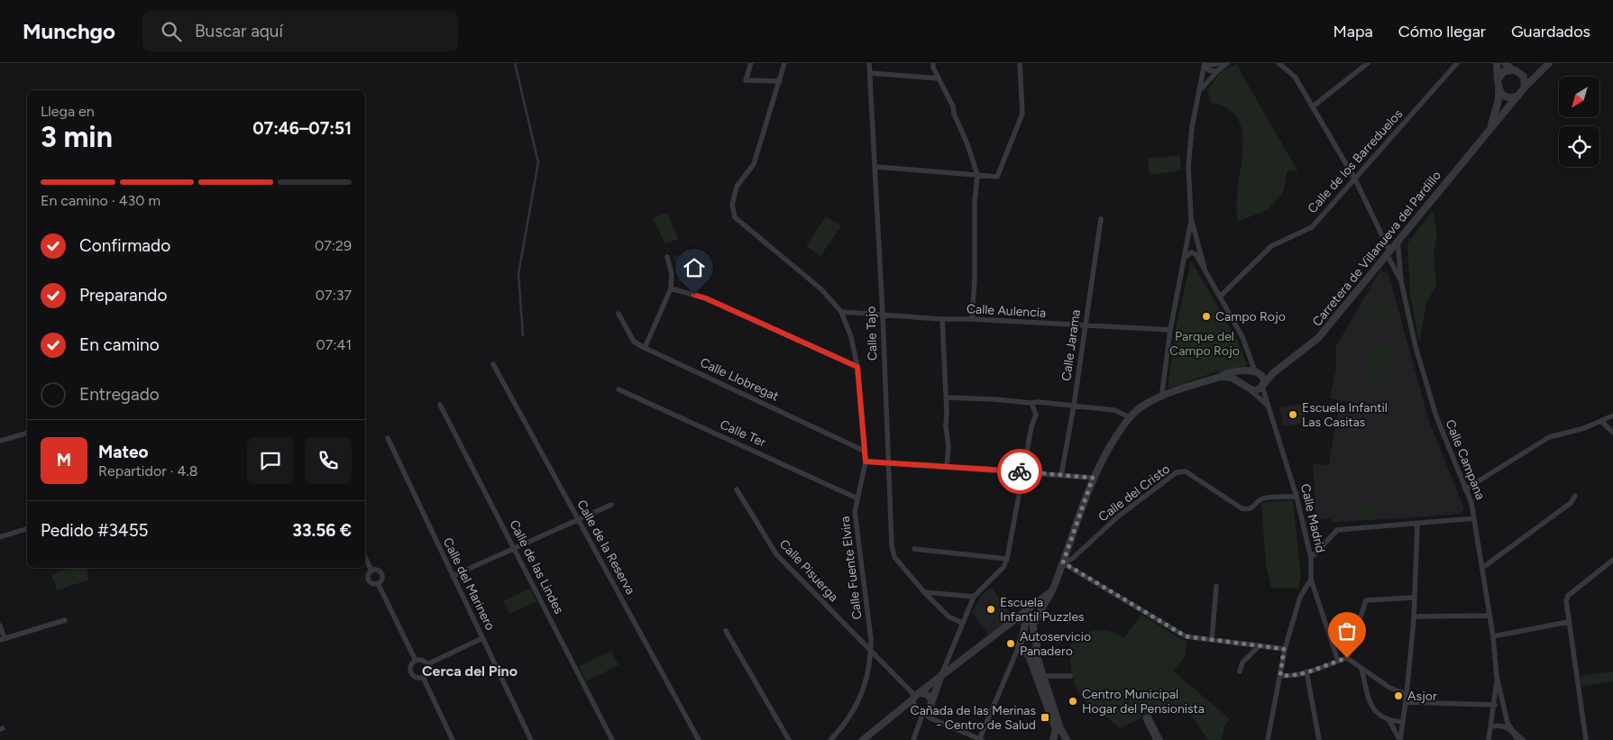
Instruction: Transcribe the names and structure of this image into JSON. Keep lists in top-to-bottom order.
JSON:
{
  "streets": {
    "street": [
      "Calle de los Barreduelos",
      "Carretera de Villanueva del Pardillo",
      "Calle Aulencia",
      "Calle Tajo",
      "Calle Jarama",
      "Calle Llobregat",
      "Calle Ter",
      "Calle Campana",
      "Calle del Cristo",
      "Calle Madrid",
      "Calle de la Reserva",
      "Calle de las Lindes",
      "Calle Fuente Elvira",
      "Calle Pisuerga",
      "Calle del Marinero"
    ]
  },
  "crossings": [
    ["Carretera de Villanueva del Pardillo", "Calle Madrid"],
    ["Calle Aulencia", "Calle Tajo"],
    ["Calle Aulencia", "Calle Jarama"],
    ["Calle Aulencia", "Calle Fuente Elvira"],
    ["Calle Llobregat", "Calle Fuente Elvira"],
    ["Calle Ter", "Calle Fuente Elvira"],
    ["Calle del Cristo", "Calle Madrid"],
    ["Calle Fuente Elvira", "Calle Pisuerga"]
  ],
  "districts": ["Cerca del Pino"],
  "parks": ["Parque del Campo Rojo"],
  "places": {
    "other": [
      "Campo Rojo",
      "Escuela Infantil Las Casitas",
      "Escuela Infantil Puzzles",
      "Autoservicio Panadero",
      "Asjor",
      "Centro Municipal Hogar del Pensionista"
    ],
    "transit": ["Cañada de las Merinas - Centro de Salud"]
  },
  "north": "bottom left",
  "page": {
    "header": "Munchgo",
    "search": "Buscar aquí",
    "nav": ["Mapa", "Cómo llegar", "Guardados"],
    "heading": ["3 min", "Llega en", "07:46–07:51"],
    "panel": [
      "Mateo",
      "Repartidor · 4.8",
      "Pedido #3455",
      "33.56 €"
    ],
    "bar": "En camino · 430 m",
    "list": [
      ["Confirmado", "07:29"],
      ["Preparando", "07:37"],
      ["En camino", "07:41"],
      "Entregado"
    ],
    "round": "M"
  }
}
